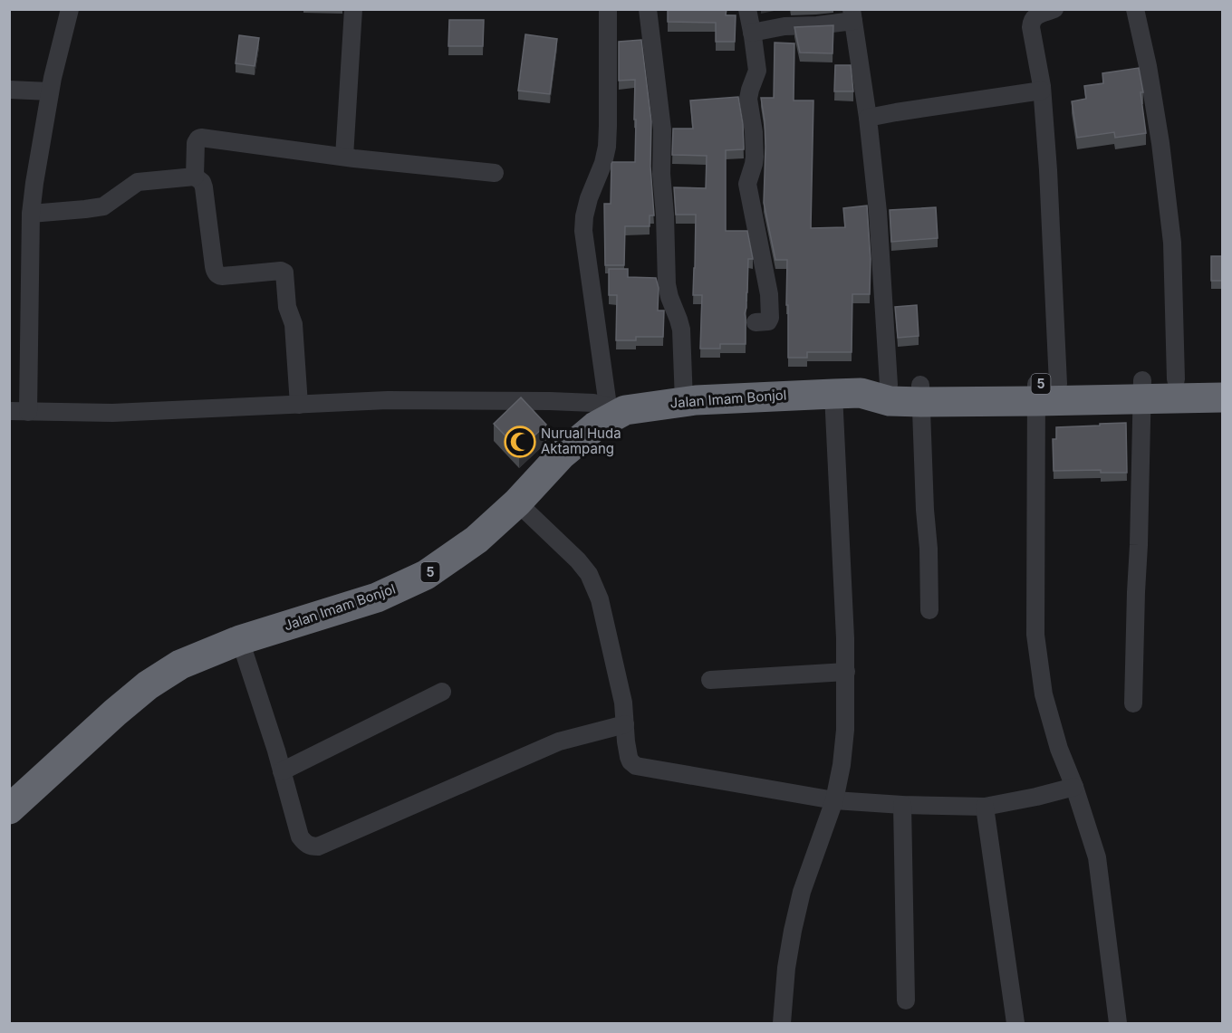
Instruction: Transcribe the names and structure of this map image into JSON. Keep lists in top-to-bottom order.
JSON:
{
  "streets": {
    "highway": ["5", "Jalan Imam Bonjol"]
  },
  "places": {
    "mosque": ["Nurual Huda Aktampang"]
  }
}
